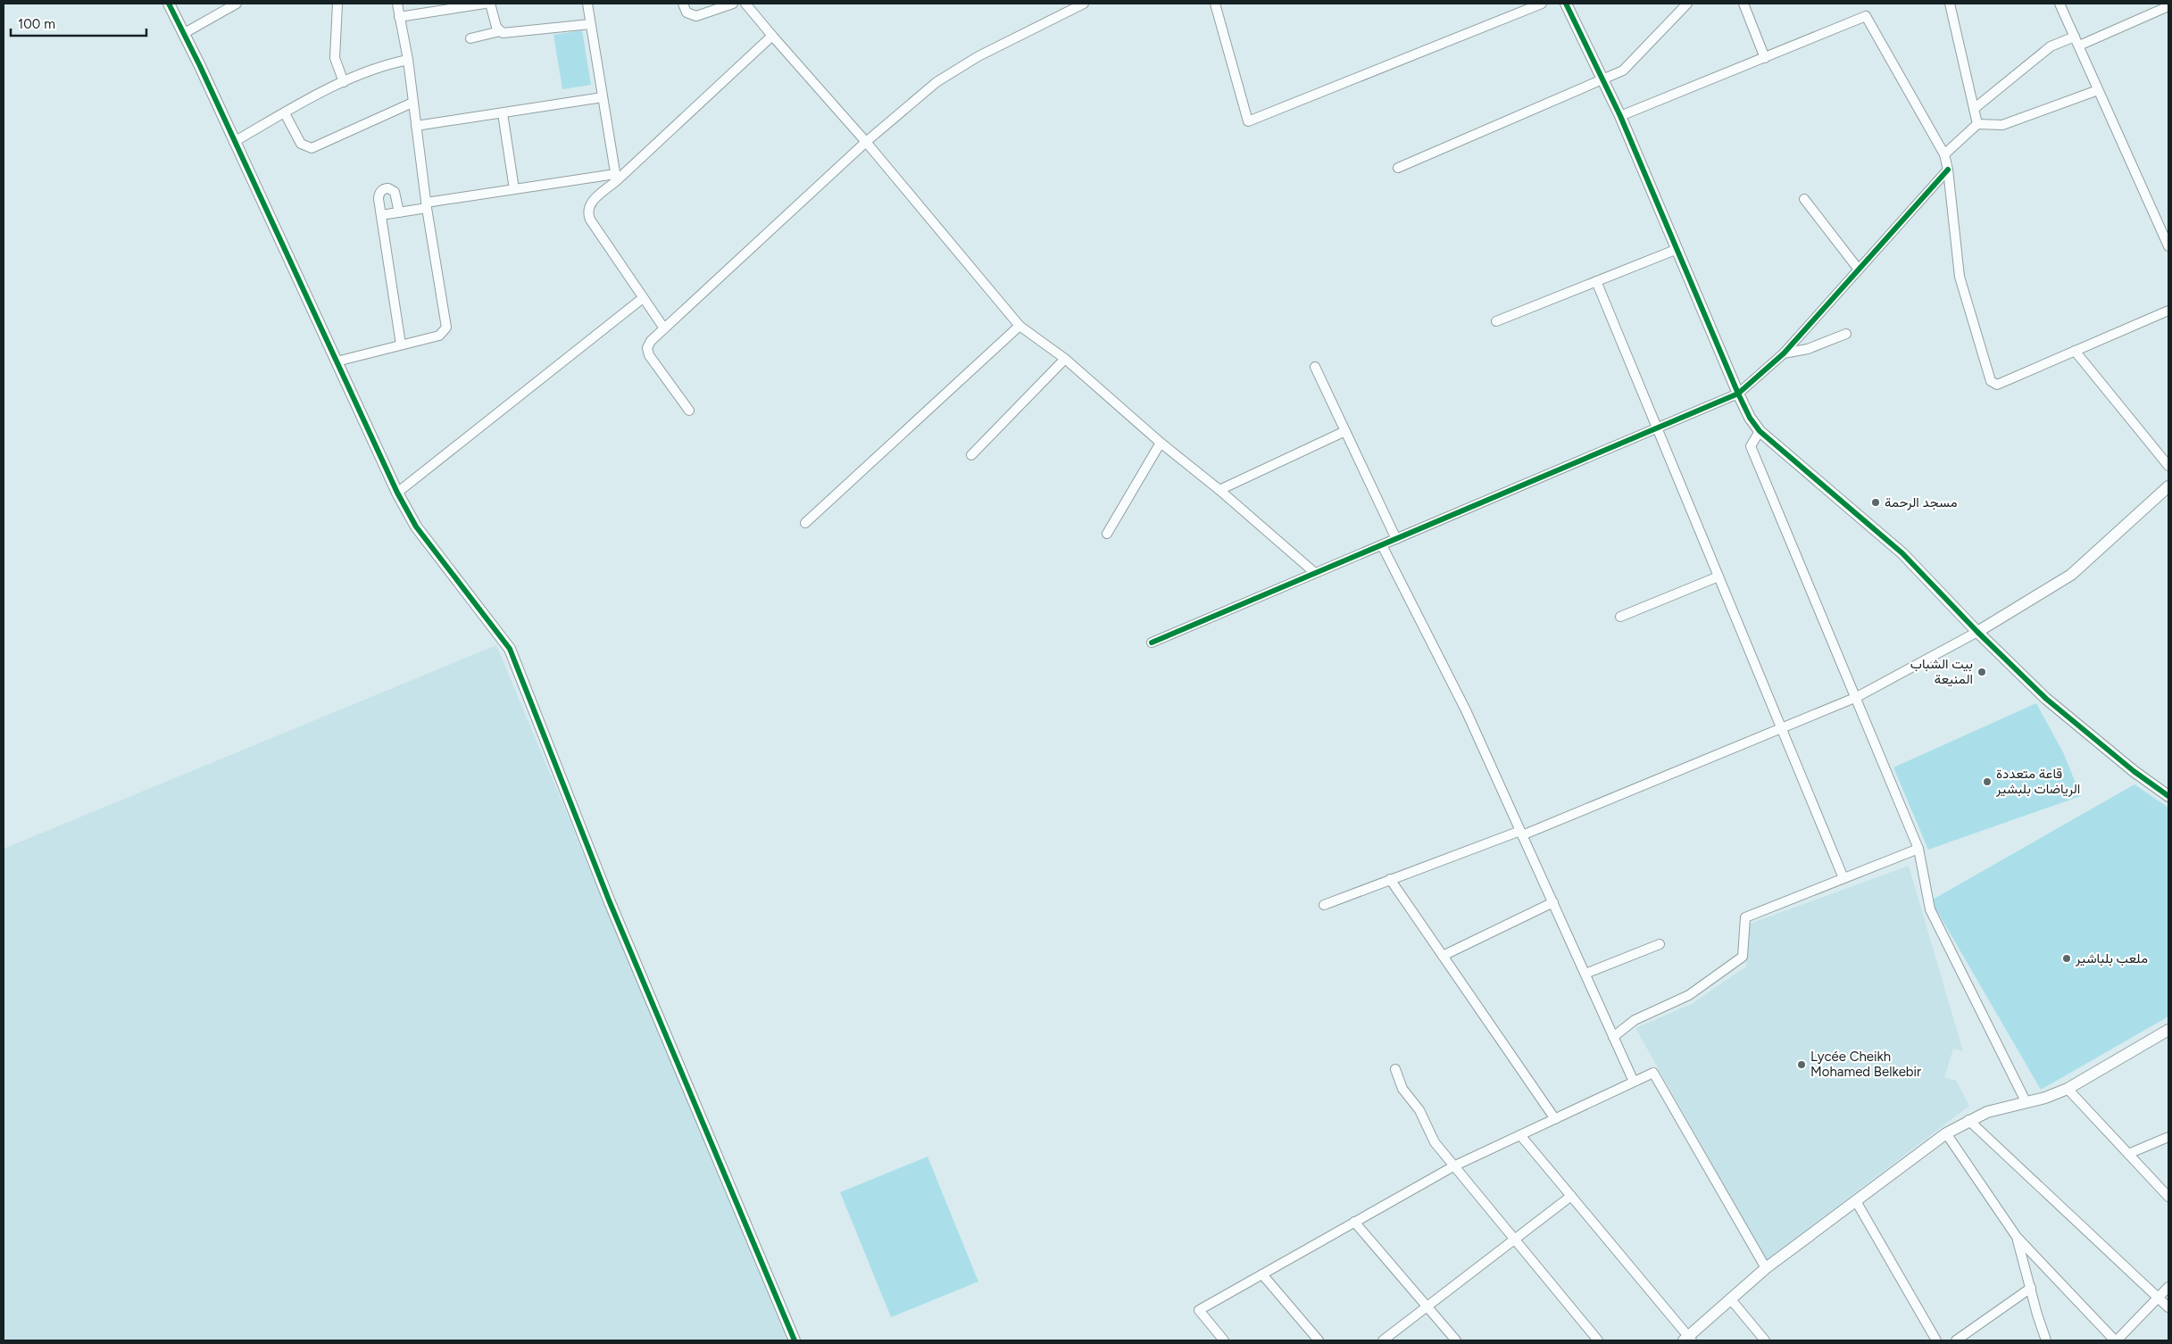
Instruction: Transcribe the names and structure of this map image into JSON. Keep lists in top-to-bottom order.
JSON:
{
  "places": [
    "مسجد الرحمة",
    "بيت الشباب المنيعة",
    "قاعة متعددة الرياضات بلبشير",
    "ملعب بلباشير",
    "Lycée Cheikh Mohamed Belkebir"
  ],
  "scale_bar": "100 m"
}
